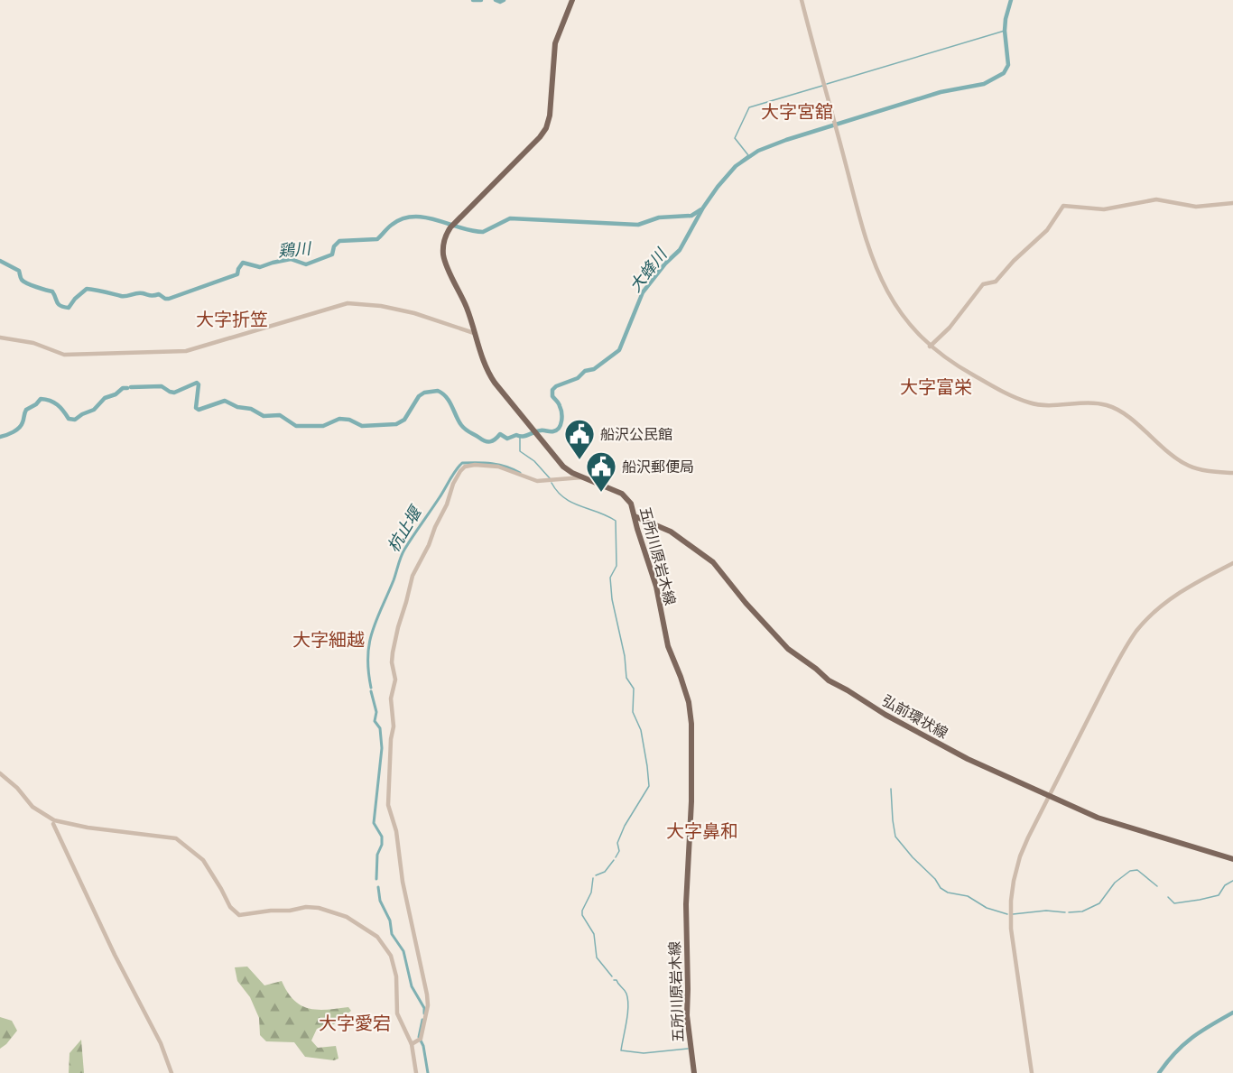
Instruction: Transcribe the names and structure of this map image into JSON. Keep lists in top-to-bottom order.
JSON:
{
  "streets": {
    "main road": ["五所川原岩木線", "弘前環状線"]
  },
  "crossings": [
    ["五所川原岩木線", "弘前環状線"]
  ],
  "districts": [
    "大字宮舘",
    "大字折笠",
    "大字富栄",
    "大字細越",
    "大字鼻和",
    "大字愛宕"
  ],
  "water": ["鶏川", "大蜂川", "杭止堰"],
  "places": {
    "public building": ["船沢公民館", "船沢郵便局"]
  }
}
